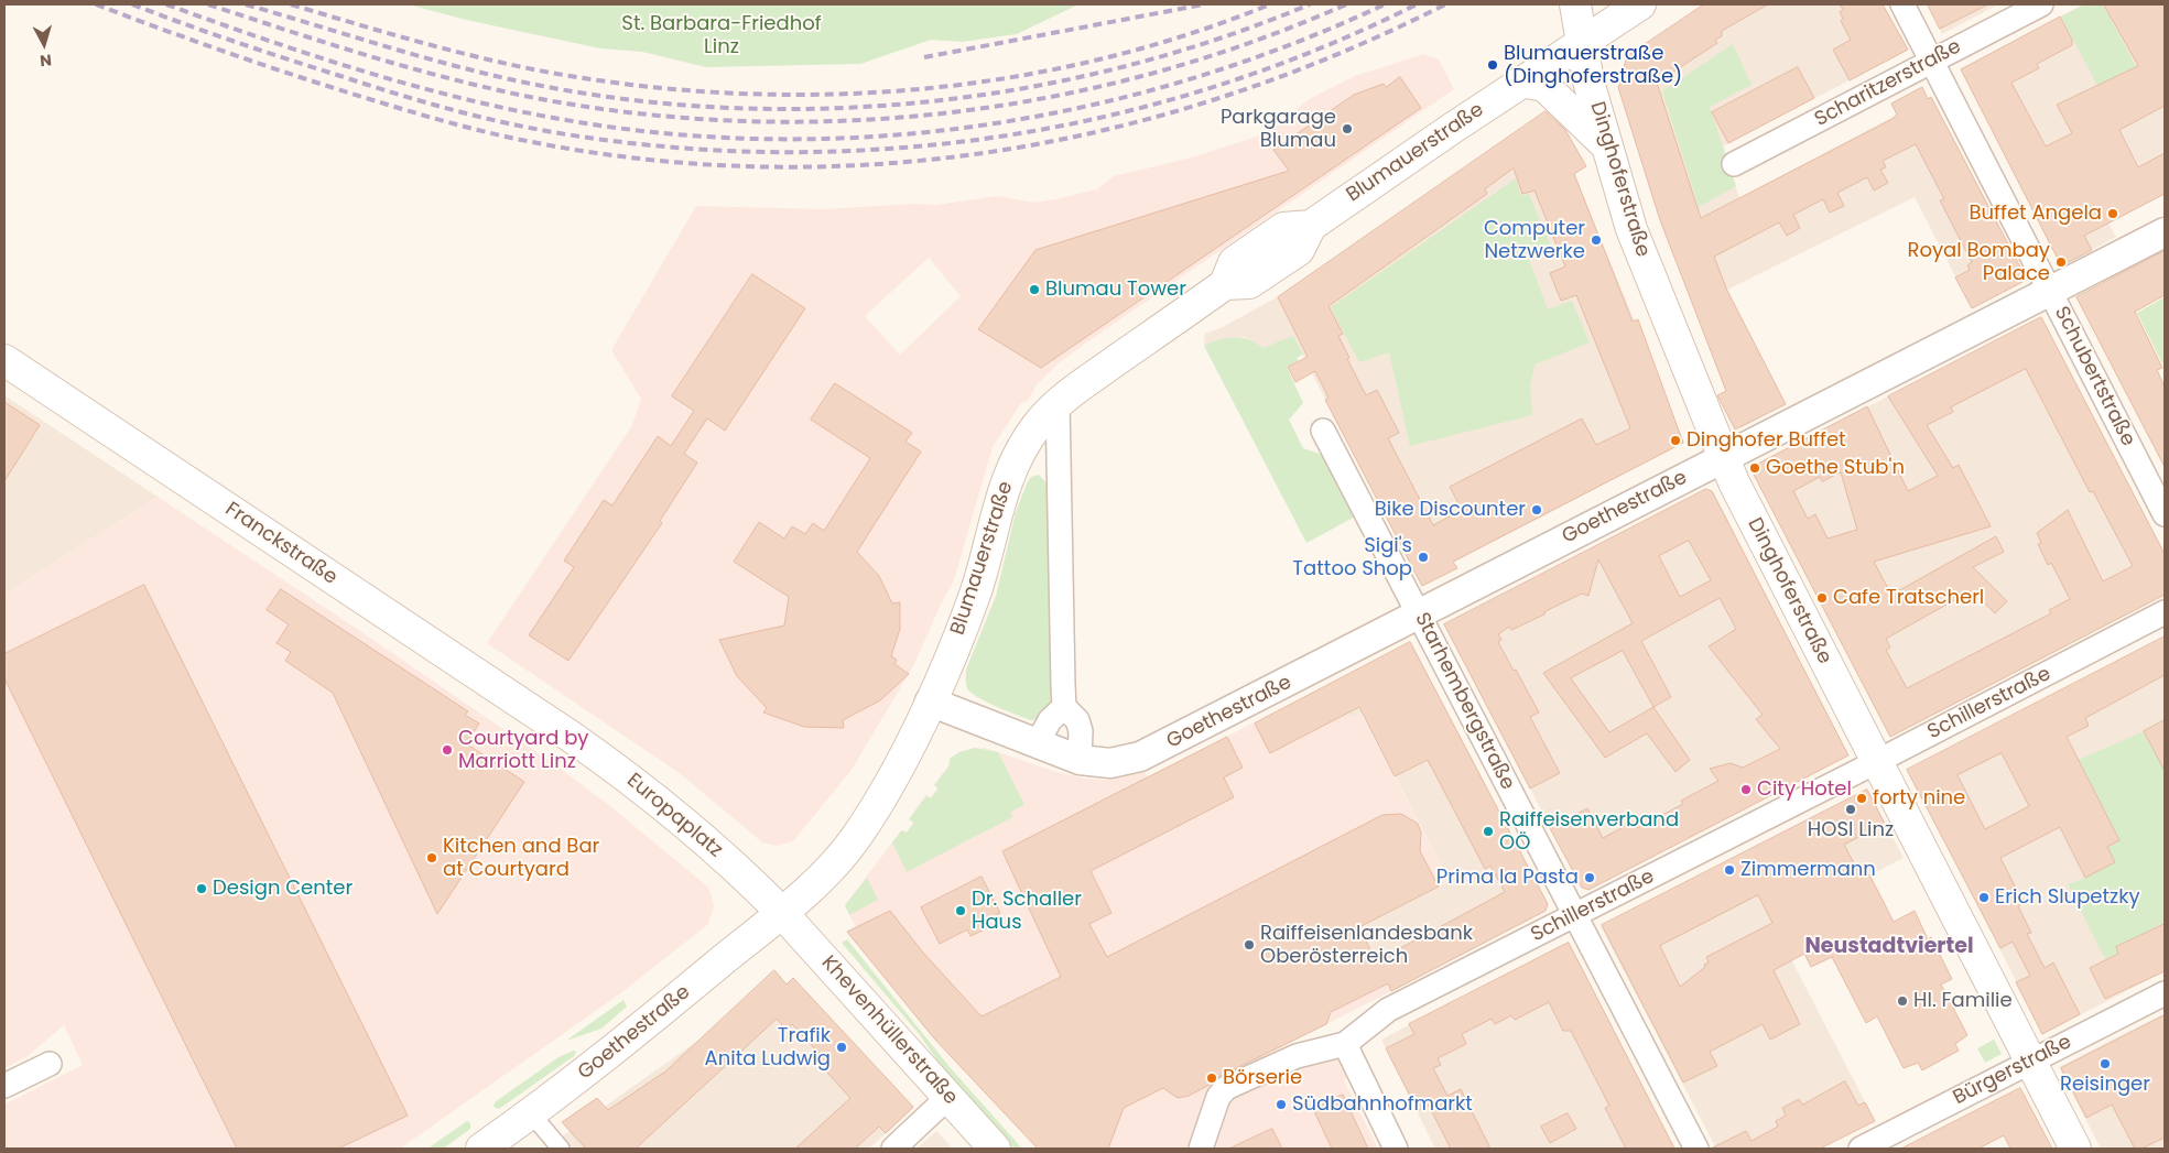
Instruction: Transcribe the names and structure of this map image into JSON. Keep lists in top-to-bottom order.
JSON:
{
  "streets": {
    "main road": [
      "Blumauerstraße",
      "Dinghoferstraße",
      "Goethestraße",
      "Franckstraße",
      "Europaplatz",
      "Khevenhüllerstraße"
    ],
    "street": [
      "Scharitzerstraße",
      "Schubertstraße",
      "Starhembergstraße",
      "Schillerstraße",
      "Bürgerstraße"
    ]
  },
  "crossings": [
    ["Scharitzerstraße", "Schubertstraße"],
    ["Blumauerstraße", "Dinghoferstraße"],
    ["Blumauerstraße", "Goethestraße"],
    ["Blumauerstraße", "Europaplatz"],
    ["Blumauerstraße", "Khevenhüllerstraße"],
    ["Dinghoferstraße", "Goethestraße"],
    ["Dinghoferstraße", "Schillerstraße"],
    ["Dinghoferstraße", "Bürgerstraße"],
    ["Schubertstraße", "Goethestraße"],
    ["Goethestraße", "Starhembergstraße"],
    ["Goethestraße", "Europaplatz"],
    ["Goethestraße", "Khevenhüllerstraße"],
    ["Franckstraße", "Europaplatz"],
    ["Starhembergstraße", "Schillerstraße"],
    ["Europaplatz", "Khevenhüllerstraße"]
  ],
  "districts": ["Neustadtviertel"],
  "parks": ["St. Barbara-Friedhof Linz"],
  "places": [
    "Blumauerstraße (Dinghoferstraße)",
    "Parkgarage Blumau",
    "Buffet Angela",
    "Computer Netzwerke",
    "Royal Bombay Palace",
    "Blumau Tower",
    "Dinghofer Buffet",
    "Goethe Stub'n",
    "Bike Discounter",
    "Sigi's Tattoo Shop",
    "Cafe Tratscherl",
    "Courtyard by Marriott Linz",
    "City Hotel",
    "forty nine",
    "HOSI Linz",
    "Raiffeisenverband OÖ",
    "Kitchen and Bar at Courtyard",
    "Zimmermann",
    "Prima la Pasta",
    "Design Center",
    "Erich Slupetzky",
    "Dr. Schaller Haus",
    "Raiffeisenlandesbank Oberösterreich",
    "Hl. Familie",
    "Trafik Anita Ludwig",
    "Reisinger",
    "Börserie",
    "Südbahnhofmarkt"
  ],
  "north": "bottom"
}
